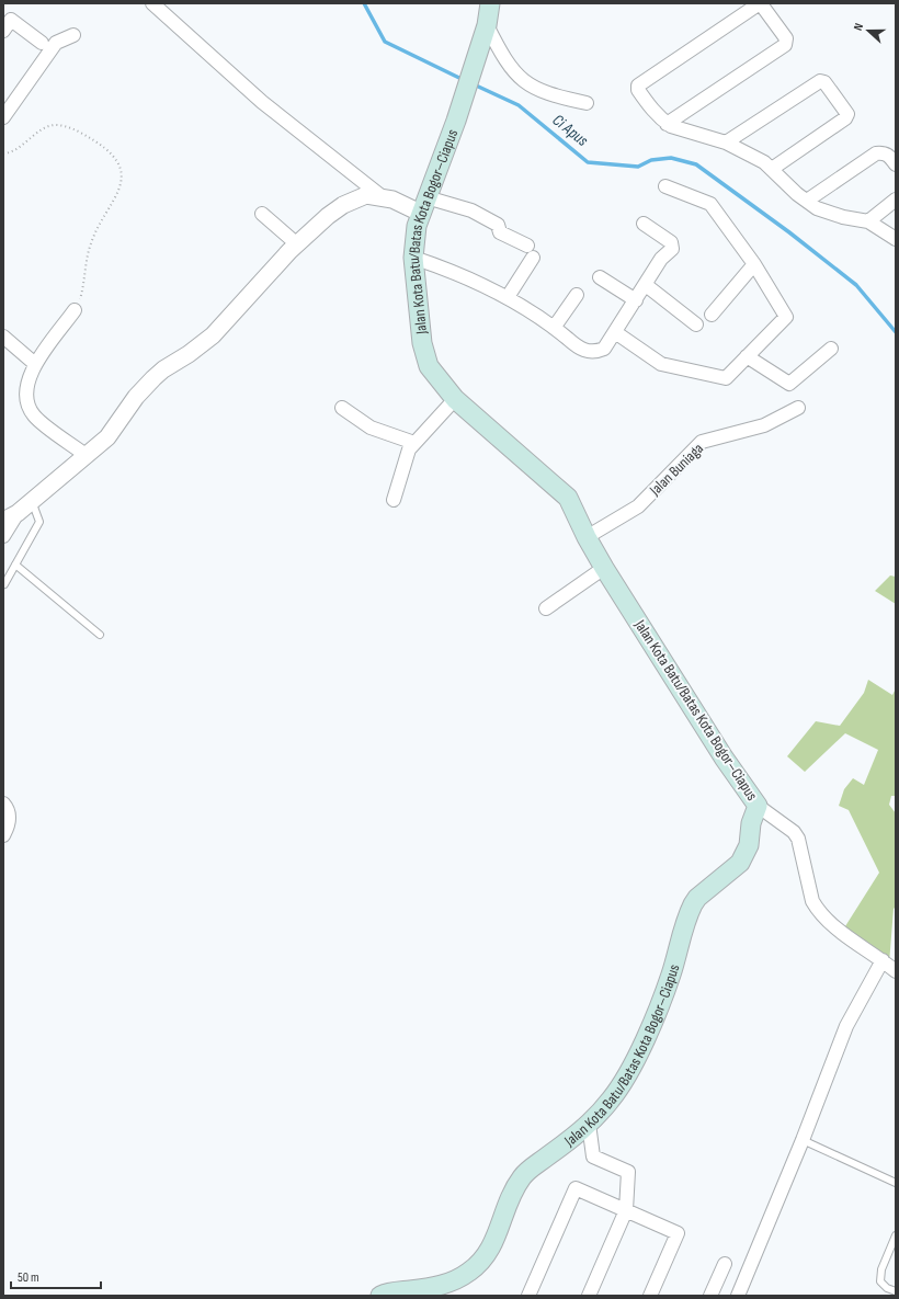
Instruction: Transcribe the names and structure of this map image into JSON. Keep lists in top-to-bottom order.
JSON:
{
  "streets": {
    "main road": ["Jalan Kota Batu/Batas Kota Bogor–Ciapus"],
    "street": ["Jalan Buniaga"]
  },
  "crossings": [
    ["Jalan Kota Batu/Batas Kota Bogor–Ciapus", "Jalan Buniaga"]
  ],
  "water": ["Ci Apus"],
  "scale_bar": "50 m",
  "north": "left"
}
